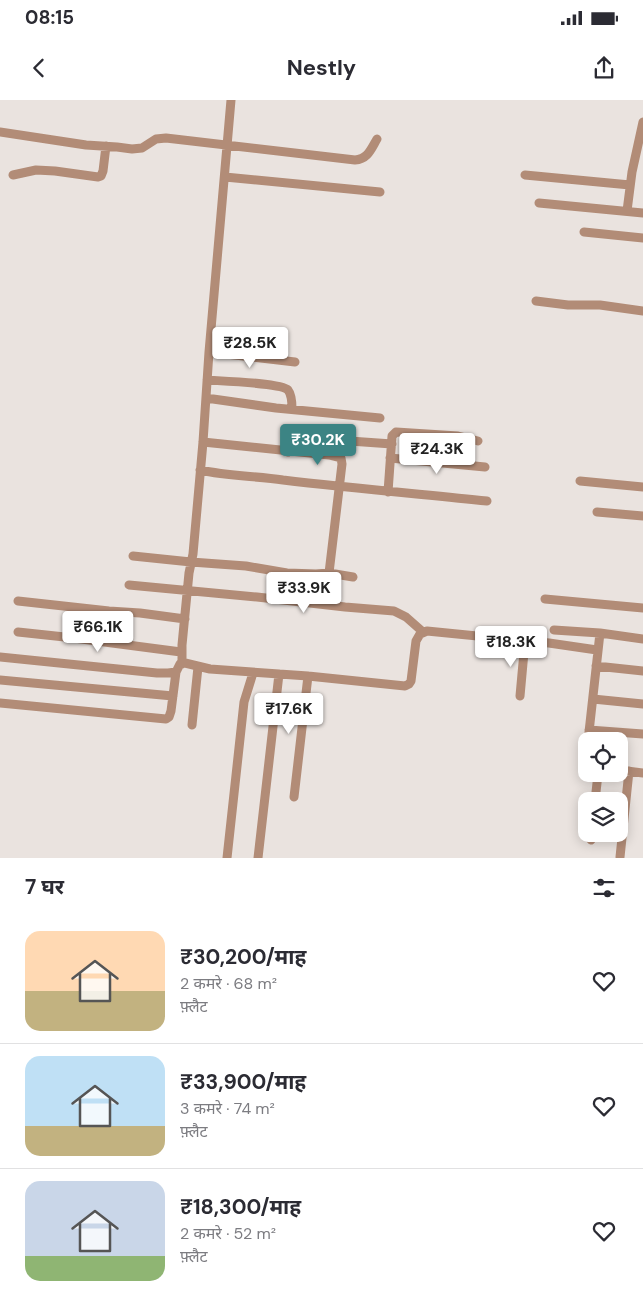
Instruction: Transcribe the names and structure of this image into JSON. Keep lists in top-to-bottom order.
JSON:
{
  "page": {
    "status": "08:15",
    "header": "Nestly",
    "price": [
      "₹28.5K",
      "₹30.2K",
      "₹24.3K",
      "₹33.9K",
      "₹66.1K",
      "₹18.3K",
      "₹17.6K"
    ],
    "heading": "7 घर",
    "list": [
      {
        "name": "₹30,200/माह",
        "note": "2 कमरे · 68 m² · फ़्लैट"
      },
      {
        "name": "₹33,900/माह",
        "note": "3 कमरे · 74 m² · फ़्लैट"
      },
      {
        "name": "₹18,300/माह",
        "note": "2 कमरे · 52 m² · फ़्लैट"
      }
    ]
  }
}
